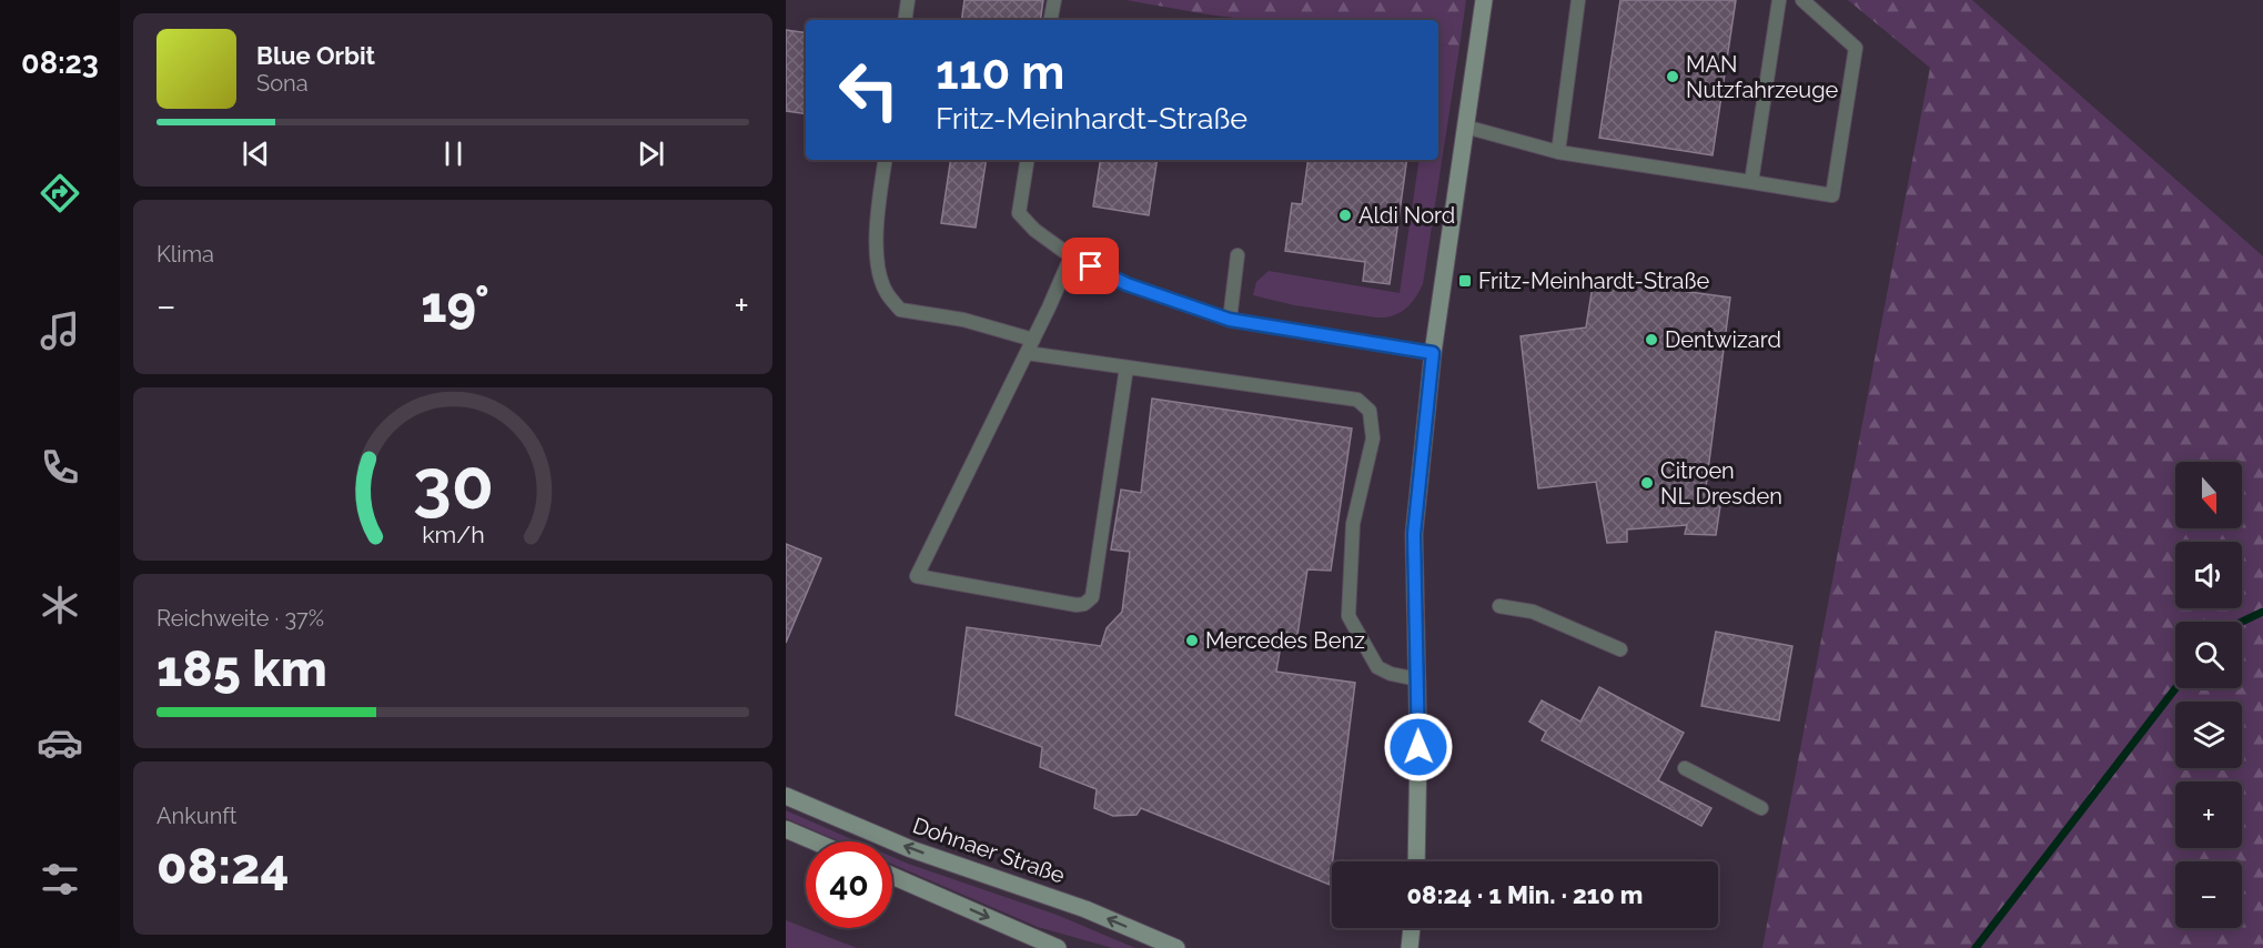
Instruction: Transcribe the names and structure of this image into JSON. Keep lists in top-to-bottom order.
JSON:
{
  "streets": {
    "street": ["Dohnaer Straße"]
  },
  "places": {
    "other": [
      "MAN Nutzfahrzeuge",
      "Aldi Nord",
      "Dentwizard",
      "Citroen NL Dresden",
      "Mercedes Benz"
    ],
    "transit": ["Fritz-Meinhardt-Straße"]
  },
  "north": "bottom",
  "page": {
    "tabs": "08:23",
    "turn": ["110 m", "Fritz-Meinhardt-Straße"],
    "song": ["Blue Orbit", "Sona"],
    "tile": [
      "Klima",
      ["Reichweite · 37%", "185 km"],
      ["Ankunft", "08:24"]
    ],
    "heat": ["−", "19°", "+"],
    "map_buttons": ["+", "−"],
    "limit": "40",
    "trip": "08:24 · 1 Min. · 210 m",
    "gauge": ["30", "km/h"]
  }
}
